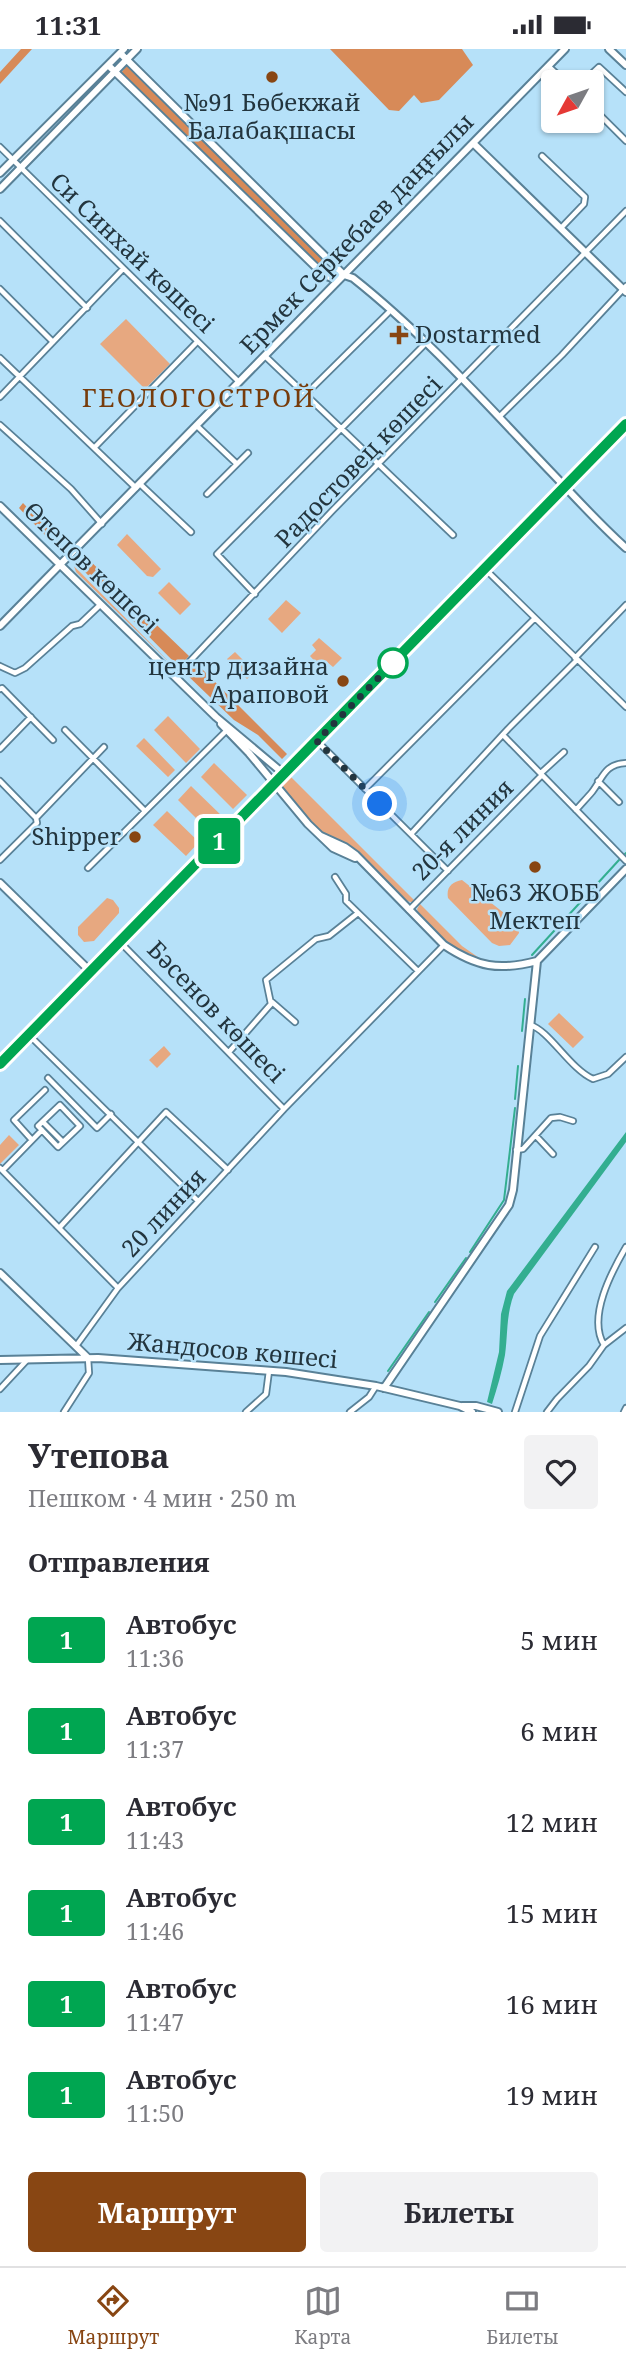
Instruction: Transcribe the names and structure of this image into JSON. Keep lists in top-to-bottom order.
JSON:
{
  "streets": {
    "street": [
      "Ермек Серкебаев даңғылы",
      "Си Синхай көшесі",
      "Радостовец көшесі",
      "Өтепов көшесі",
      "20-я линия",
      "Бәсенов көшесі",
      "20 линия",
      "Жандосов көшесі"
    ]
  },
  "crossings": [
    ["Ермек Серкебаев даңғылы", "Си Синхай көшесі"],
    ["Ермек Серкебаев даңғылы", "Өтепов көшесі"],
    ["Радостовец көшесі", "Өтепов көшесі"],
    ["Өтепов көшесі", "20-я линия"],
    ["Өтепов көшесі", "20 линия"],
    ["Бәсенов көшесі", "20 линия"]
  ],
  "districts": ["ГЕОЛОГОСТРОЙ"],
  "places": {
    "other": [
      "№91 Бөбекжай Балабақшасы",
      "центр дизайна Араповой",
      "Shipper",
      "№63 ЖОББ Мектеп"
    ],
    "health": ["Dostarmed"]
  },
  "lines": ["bus line 1"],
  "north": "bottom left",
  "page": {
    "status": "11:31",
    "on_map": "1",
    "heading": [
      ["Утепова", "Пешком · 4 мин · 250 m"],
      "Отправления"
    ],
    "list": [
      {
        "mark": "1",
        "name": "Автобус",
        "note": "11:36",
        "value": "5 мин"
      },
      {
        "mark": "1",
        "name": "Автобус",
        "note": "11:37",
        "value": "6 мин"
      },
      {
        "mark": "1",
        "name": "Автобус",
        "note": "11:43",
        "value": "12 мин"
      },
      {
        "mark": "1",
        "name": "Автобус",
        "note": "11:46",
        "value": "15 мин"
      },
      {
        "mark": "1",
        "name": "Автобус",
        "note": "11:47",
        "value": "16 мин"
      },
      {
        "mark": "1",
        "name": "Автобус",
        "note": "11:50",
        "value": "19 мин"
      }
    ],
    "buttons": ["Маршрут", "Билеты"],
    "tabs": ["Маршрут", "Карта", "Билеты"]
  }
}
